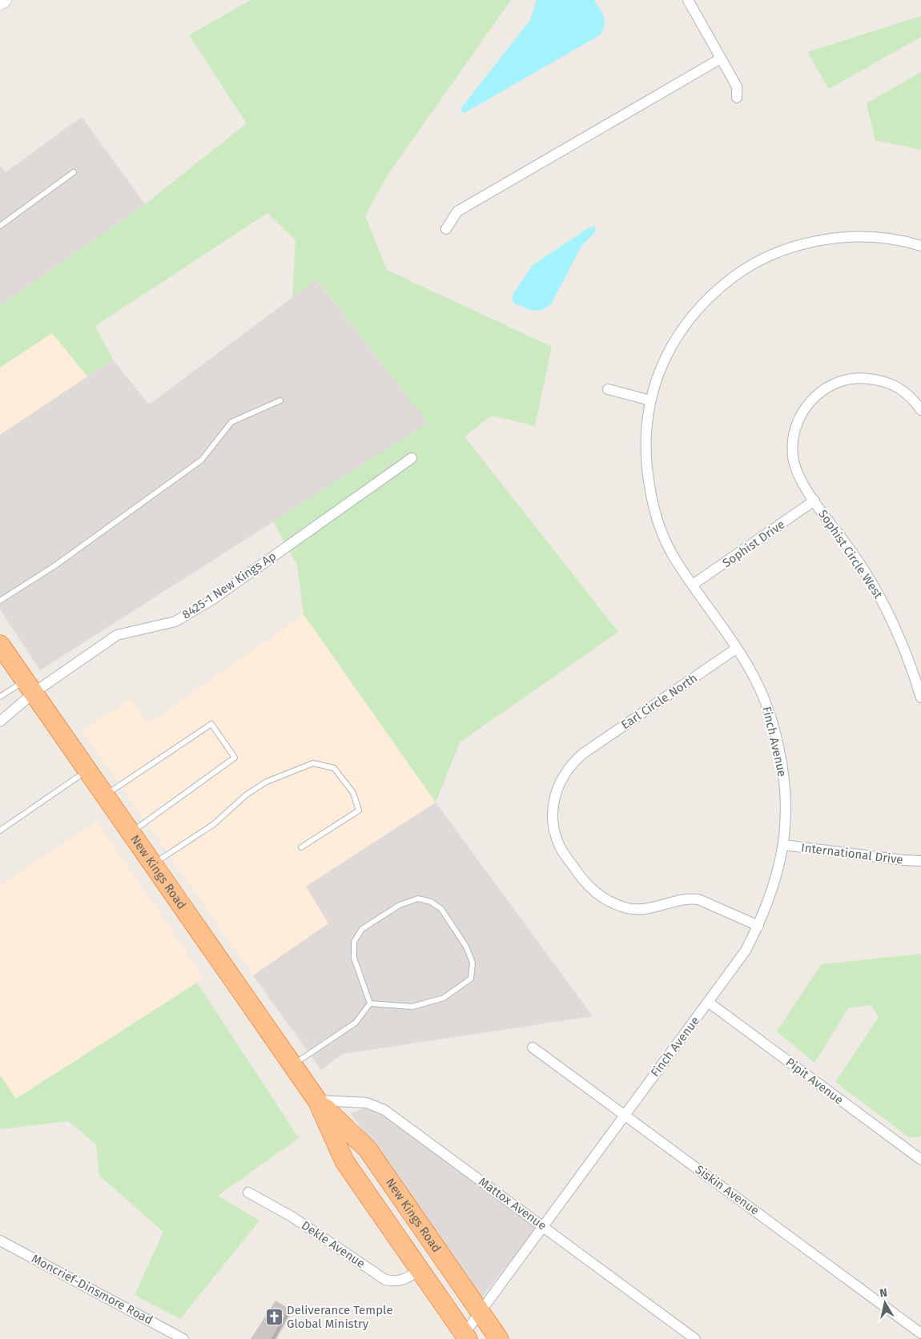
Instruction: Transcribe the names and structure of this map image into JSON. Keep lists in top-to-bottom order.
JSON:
{
  "streets": {
    "highway": ["New Kings Road"],
    "street": [
      "Sophist Drive",
      "Sophist Circle West",
      "8425-1 New Kings Ap",
      "Earl Circle North",
      "Finch Avenue",
      "International Drive",
      "Pipit Avenue",
      "Siskin Avenue",
      "Mattox Avenue",
      "Dekle Avenue",
      "Moncrief-Dinsmore Road"
    ]
  },
  "crossings": [
    ["Sophist Drive", "Sophist Circle West"],
    ["Sophist Drive", "Finch Avenue"],
    ["8425-1 New Kings Ap", "New Kings Road"],
    ["Earl Circle North", "Finch Avenue"],
    ["Finch Avenue", "International Drive"],
    ["Finch Avenue", "New Kings Road"],
    ["Finch Avenue", "Pipit Avenue"],
    ["Finch Avenue", "Siskin Avenue"],
    ["Finch Avenue", "Mattox Avenue"],
    ["New Kings Road", "Mattox Avenue"],
    ["New Kings Road", "Dekle Avenue"]
  ],
  "places": {
    "church": ["Deliverance Temple Global Ministry"]
  },
  "north": "top"
}
